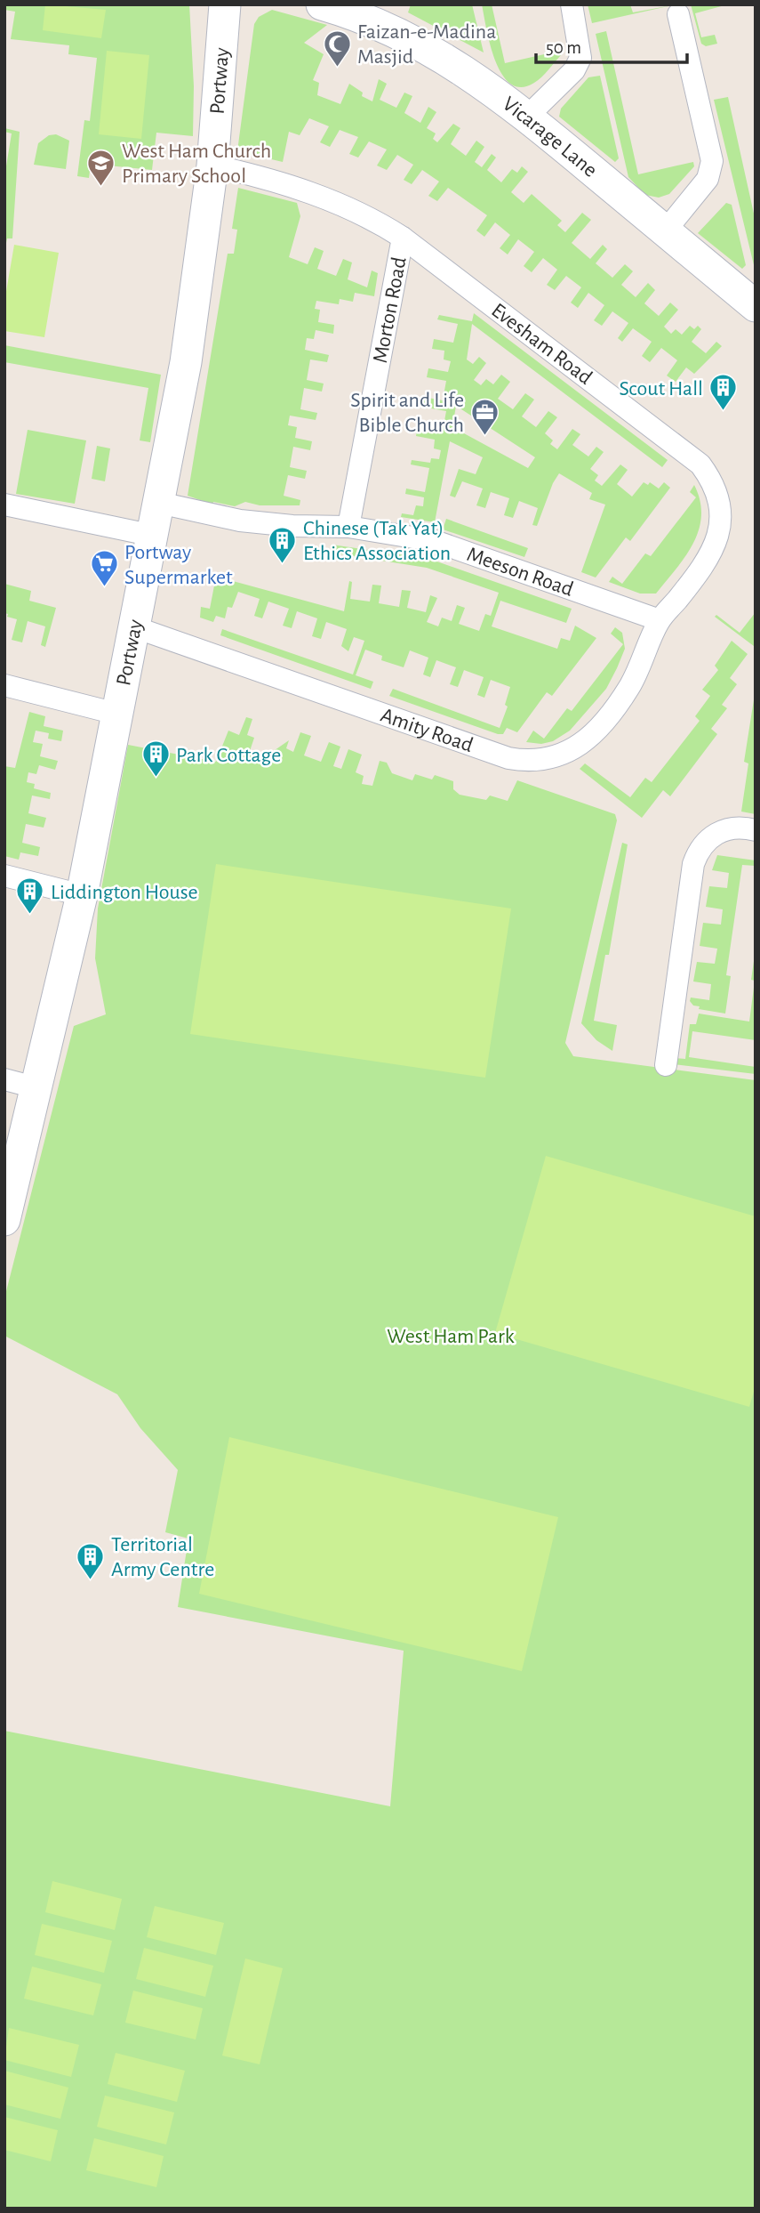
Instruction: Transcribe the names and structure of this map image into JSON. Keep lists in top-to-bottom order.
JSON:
{
  "streets": {
    "main road": ["Portway", "Vicarage Lane"],
    "street": [
      "Morton Road",
      "Evesham Road",
      "Meeson Road",
      "Amity Road"
    ]
  },
  "crossings": [
    ["Portway", "Evesham Road"],
    ["Portway", "Meeson Road"],
    ["Portway", "Amity Road"],
    ["Morton Road", "Evesham Road"],
    ["Morton Road", "Meeson Road"],
    ["Evesham Road", "Meeson Road"],
    ["Evesham Road", "Amity Road"],
    ["Meeson Road", "Amity Road"]
  ],
  "parks": ["West Ham Park"],
  "places": {
    "mosque": ["Faizan-e-Madina Masjid"],
    "school or university": ["West Ham Church Primary School"],
    "building": [
      "Scout Hall",
      "Chinese (Tak Yat) Ethics Association",
      "Park Cottage",
      "Liddington House",
      "Territorial Army Centre"
    ],
    "office": ["Spirit and Life Bible Church"],
    "supermarket": ["Portway Supermarket"]
  },
  "scale_bar": "50 m"
}
